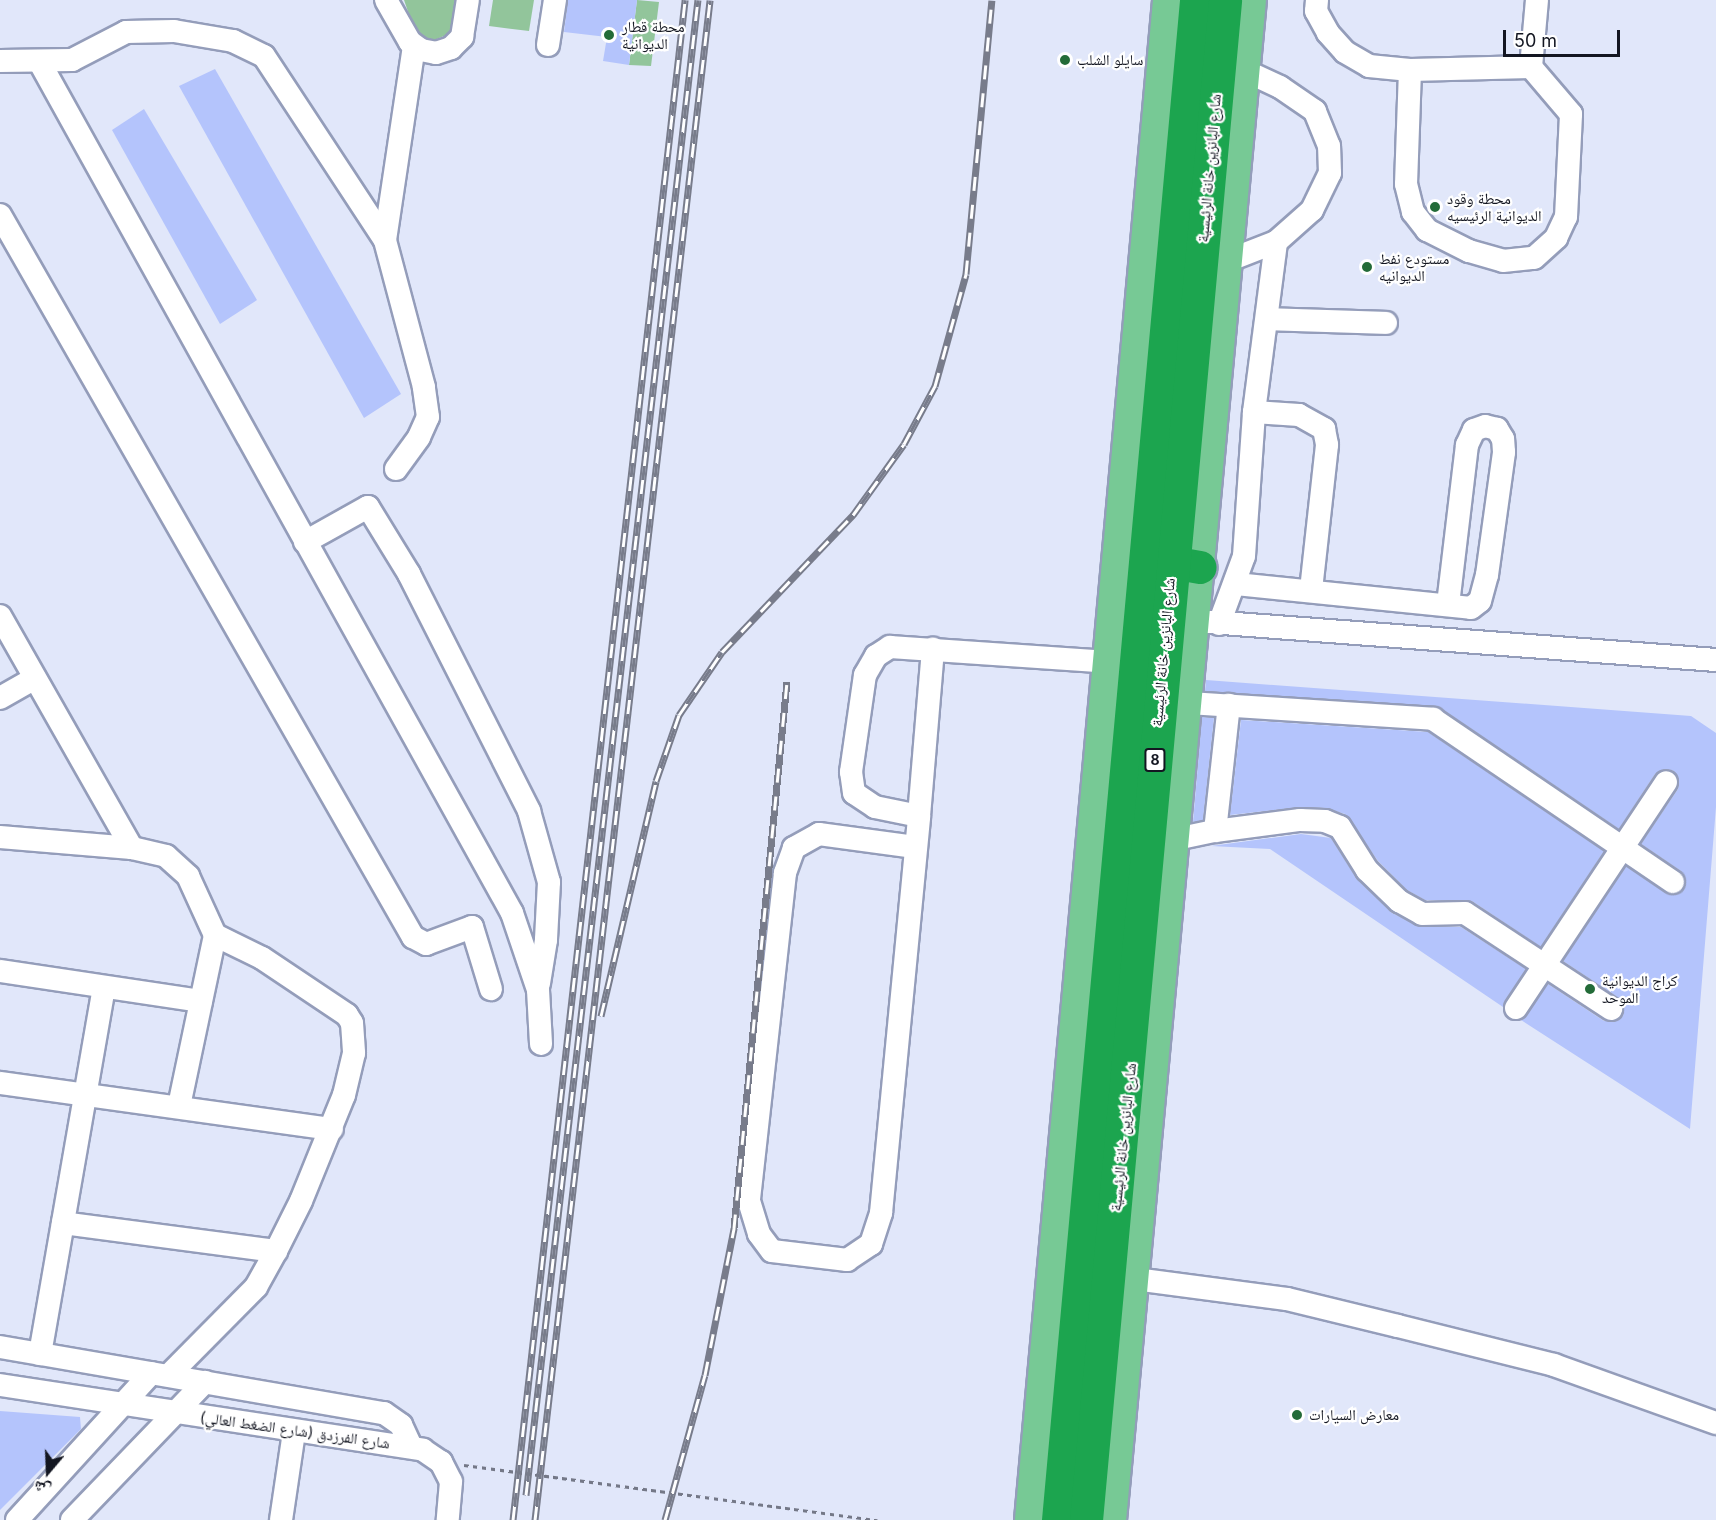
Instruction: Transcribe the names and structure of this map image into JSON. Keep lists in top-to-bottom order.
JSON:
{
  "streets": {
    "highway": ["شارع البانزين خانة الرئيسية", "8"],
    "street": ["شارع الفرزدق (شارع الضغط العالي)"]
  },
  "places": [
    "محطة قطار الديوانية",
    "سايلو الشلب",
    "محطة وقود الديوانية الرئيسيه",
    "مستودع نفط الديوانيه",
    "كراج الديوانية الموحد",
    "معارض السيارات"
  ],
  "scale_bar": "50 m",
  "north": "bottom"
}
